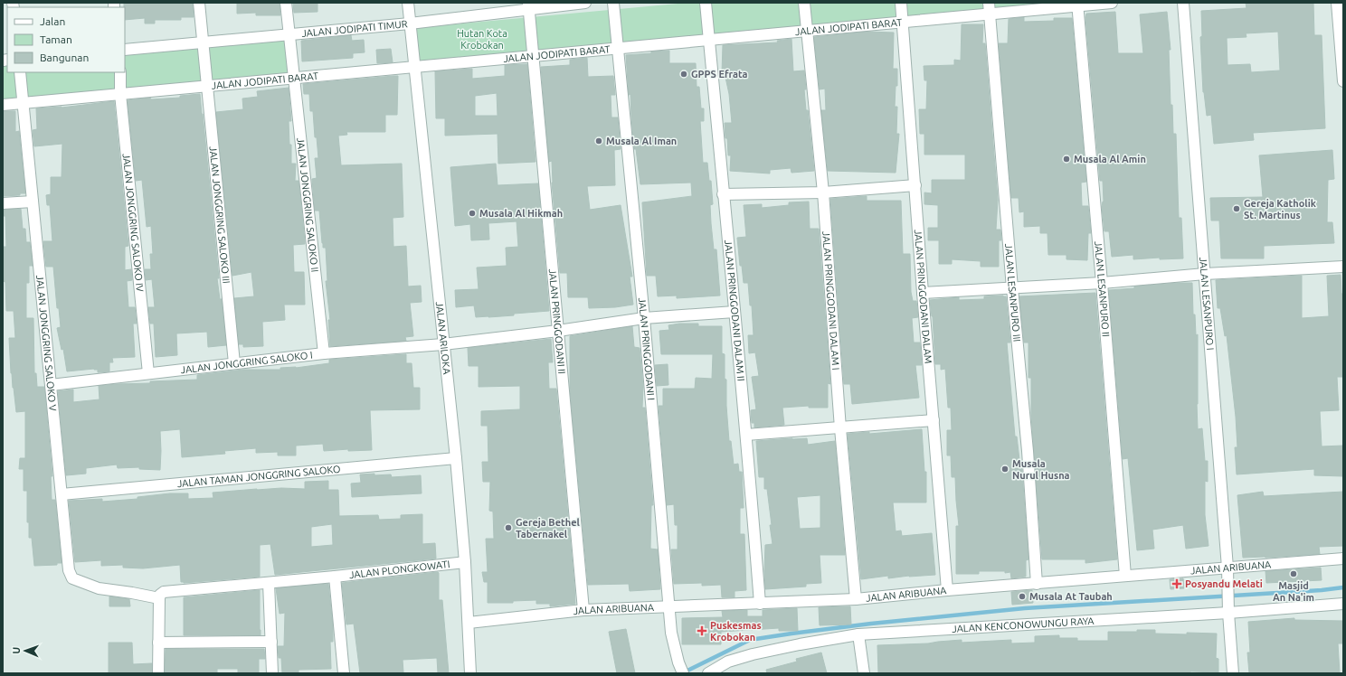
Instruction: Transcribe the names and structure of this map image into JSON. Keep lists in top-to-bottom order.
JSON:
{
  "streets": {
    "street": [
      "JALAN JODIPATI BARAT",
      "JALAN JODIPATI TIMUR",
      "JALAN JONGGRING SALOKO II",
      "JALAN JONGGRING SALOKO III",
      "JALAN JONGGRING SALOKO IV",
      "JALAN LESANPURO II",
      "JALAN LESANPURO III",
      "JALAN PRINGGODANI DALAM",
      "JALAN PRINGGODANI DALAM I",
      "JALAN LESANPURO I",
      "JALAN PRINGGODANI DALAM II",
      "JALAN PRINGGODANI II",
      "JALAN ARILOKA",
      "JALAN JONGGRING SALOKO V",
      "JALAN PRINGGODANI I",
      "JALAN JONGGRING SALOKO I",
      "JALAN TAMAN JONGGRING SALOKO",
      "JALAN ARIBUANA",
      "JALAN PLONGKOWATI",
      "JALAN KENCONOWUNGU RAYA"
    ]
  },
  "crossings": [
    ["JALAN JODIPATI BARAT", "JALAN JONGGRING SALOKO II"],
    ["JALAN JODIPATI BARAT", "JALAN JONGGRING SALOKO III"],
    ["JALAN JODIPATI BARAT", "JALAN JONGGRING SALOKO IV"],
    ["JALAN JODIPATI BARAT", "JALAN LESANPURO II"],
    ["JALAN JODIPATI BARAT", "JALAN LESANPURO III"],
    ["JALAN JODIPATI BARAT", "JALAN PRINGGODANI DALAM"],
    ["JALAN JODIPATI BARAT", "JALAN PRINGGODANI DALAM I"],
    ["JALAN JODIPATI BARAT", "JALAN PRINGGODANI DALAM II"],
    ["JALAN JODIPATI BARAT", "JALAN PRINGGODANI II"],
    ["JALAN JODIPATI BARAT", "JALAN ARILOKA"],
    ["JALAN JODIPATI BARAT", "JALAN JONGGRING SALOKO V"],
    ["JALAN JODIPATI BARAT", "JALAN PRINGGODANI I"],
    ["JALAN JODIPATI TIMUR", "JALAN JONGGRING SALOKO II"],
    ["JALAN JODIPATI TIMUR", "JALAN JONGGRING SALOKO III"],
    ["JALAN JODIPATI TIMUR", "JALAN PRINGGODANI II"],
    ["JALAN JODIPATI TIMUR", "JALAN ARILOKA"],
    ["JALAN JONGGRING SALOKO II", "JALAN JONGGRING SALOKO I"],
    ["JALAN JONGGRING SALOKO III", "JALAN JONGGRING SALOKO I"],
    ["JALAN JONGGRING SALOKO IV", "JALAN JONGGRING SALOKO I"],
    ["JALAN LESANPURO II", "JALAN ARIBUANA"],
    ["JALAN LESANPURO III", "JALAN ARIBUANA"],
    ["JALAN PRINGGODANI DALAM", "JALAN ARIBUANA"],
    ["JALAN PRINGGODANI DALAM I", "JALAN ARIBUANA"],
    ["JALAN LESANPURO I", "JALAN ARIBUANA"],
    ["JALAN LESANPURO I", "JALAN KENCONOWUNGU RAYA"],
    ["JALAN PRINGGODANI DALAM II", "JALAN JONGGRING SALOKO I"],
    ["JALAN PRINGGODANI DALAM II", "JALAN ARIBUANA"],
    ["JALAN PRINGGODANI II", "JALAN JONGGRING SALOKO I"],
    ["JALAN PRINGGODANI II", "JALAN ARIBUANA"],
    ["JALAN ARILOKA", "JALAN JONGGRING SALOKO I"],
    ["JALAN ARILOKA", "JALAN TAMAN JONGGRING SALOKO"],
    ["JALAN ARILOKA", "JALAN ARIBUANA"],
    ["JALAN ARILOKA", "JALAN PLONGKOWATI"],
    ["JALAN JONGGRING SALOKO V", "JALAN JONGGRING SALOKO I"],
    ["JALAN JONGGRING SALOKO V", "JALAN TAMAN JONGGRING SALOKO"],
    ["JALAN JONGGRING SALOKO V", "JALAN PLONGKOWATI"],
    ["JALAN PRINGGODANI I", "JALAN JONGGRING SALOKO I"],
    ["JALAN PRINGGODANI I", "JALAN ARIBUANA"]
  ],
  "parks": ["Hutan Kota Krobokan"],
  "places": {
    "other": [
      "GPPS Efrata",
      "Musala Al Iman",
      "Musala Al Amin",
      "Gereja Katholik St. Martinus",
      "Musala Al Hikmah",
      "Musala Nurul Husna",
      "Gereja Bethel Tabernakel",
      "Masjid An Na'im",
      "Musala At Taubah"
    ],
    "health": ["Posyandu Melati", "Puskesmas Krobokan"]
  },
  "legend": ["Jalan", "Taman", "Bangunan"],
  "north": "left"
}
